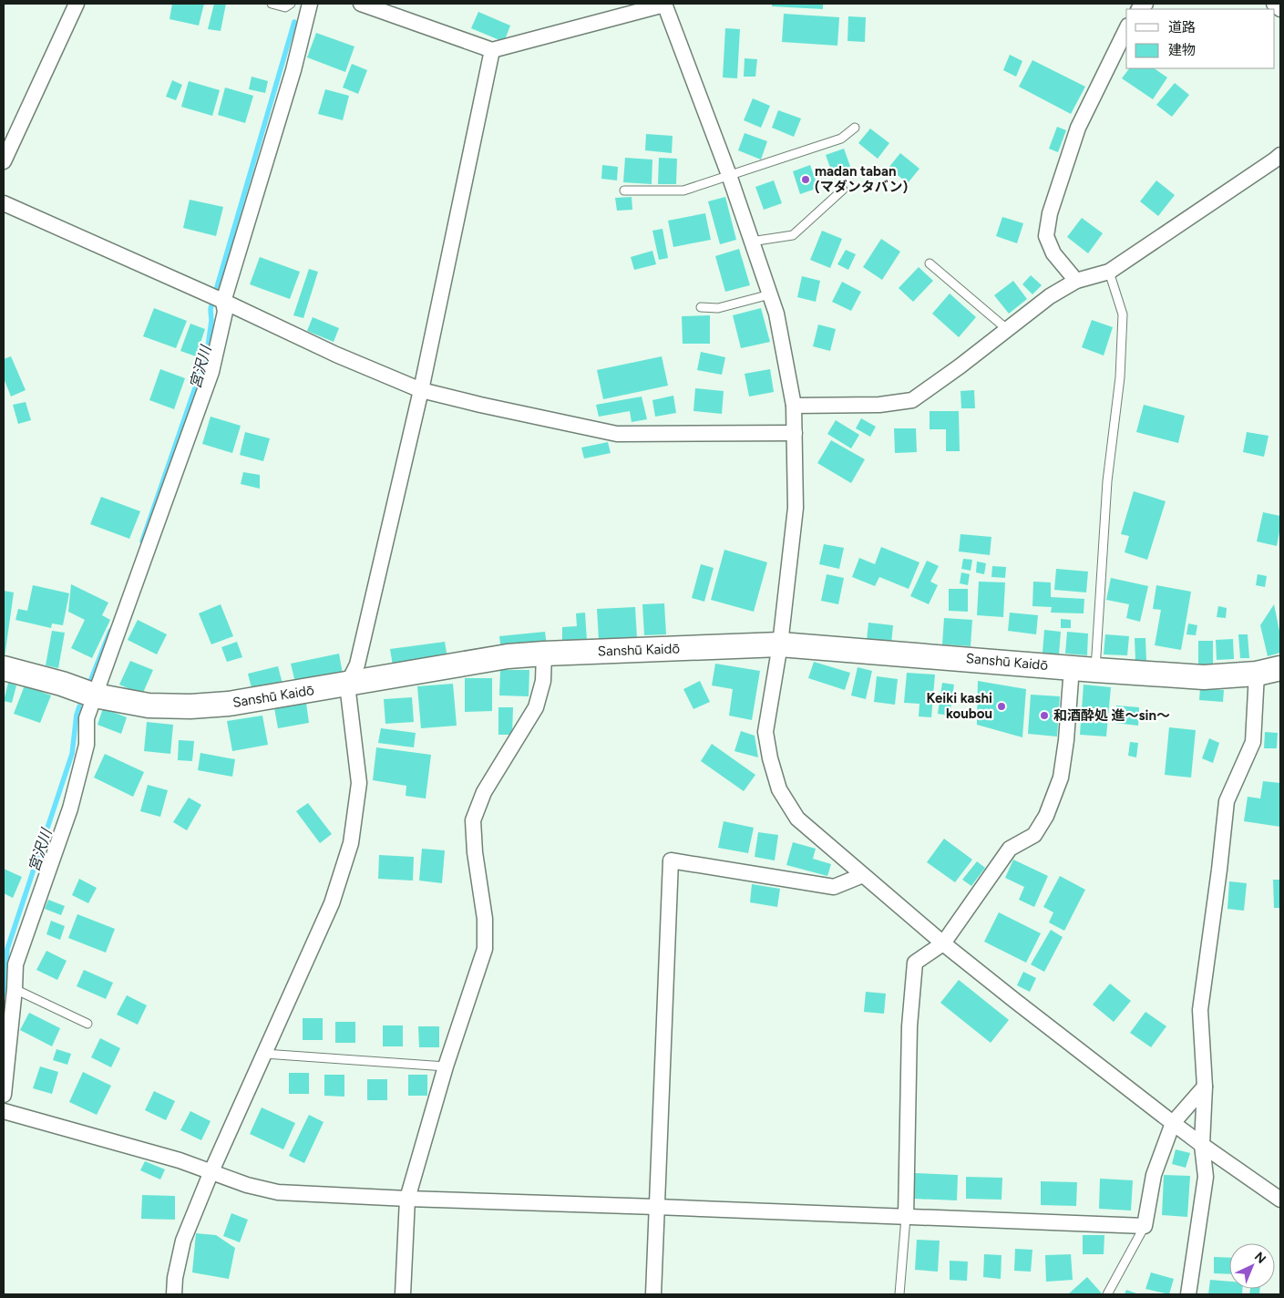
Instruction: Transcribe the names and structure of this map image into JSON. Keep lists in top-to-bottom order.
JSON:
{
  "streets": {
    "main road": ["Sanshū Kaidō"]
  },
  "water": ["宮沢川"],
  "places": ["madan taban (マダンタバン)", "Keiki kashi koubou", "和酒酔処 進〜sin〜"],
  "legend": ["道路", "建物"],
  "north": "top right"
}
